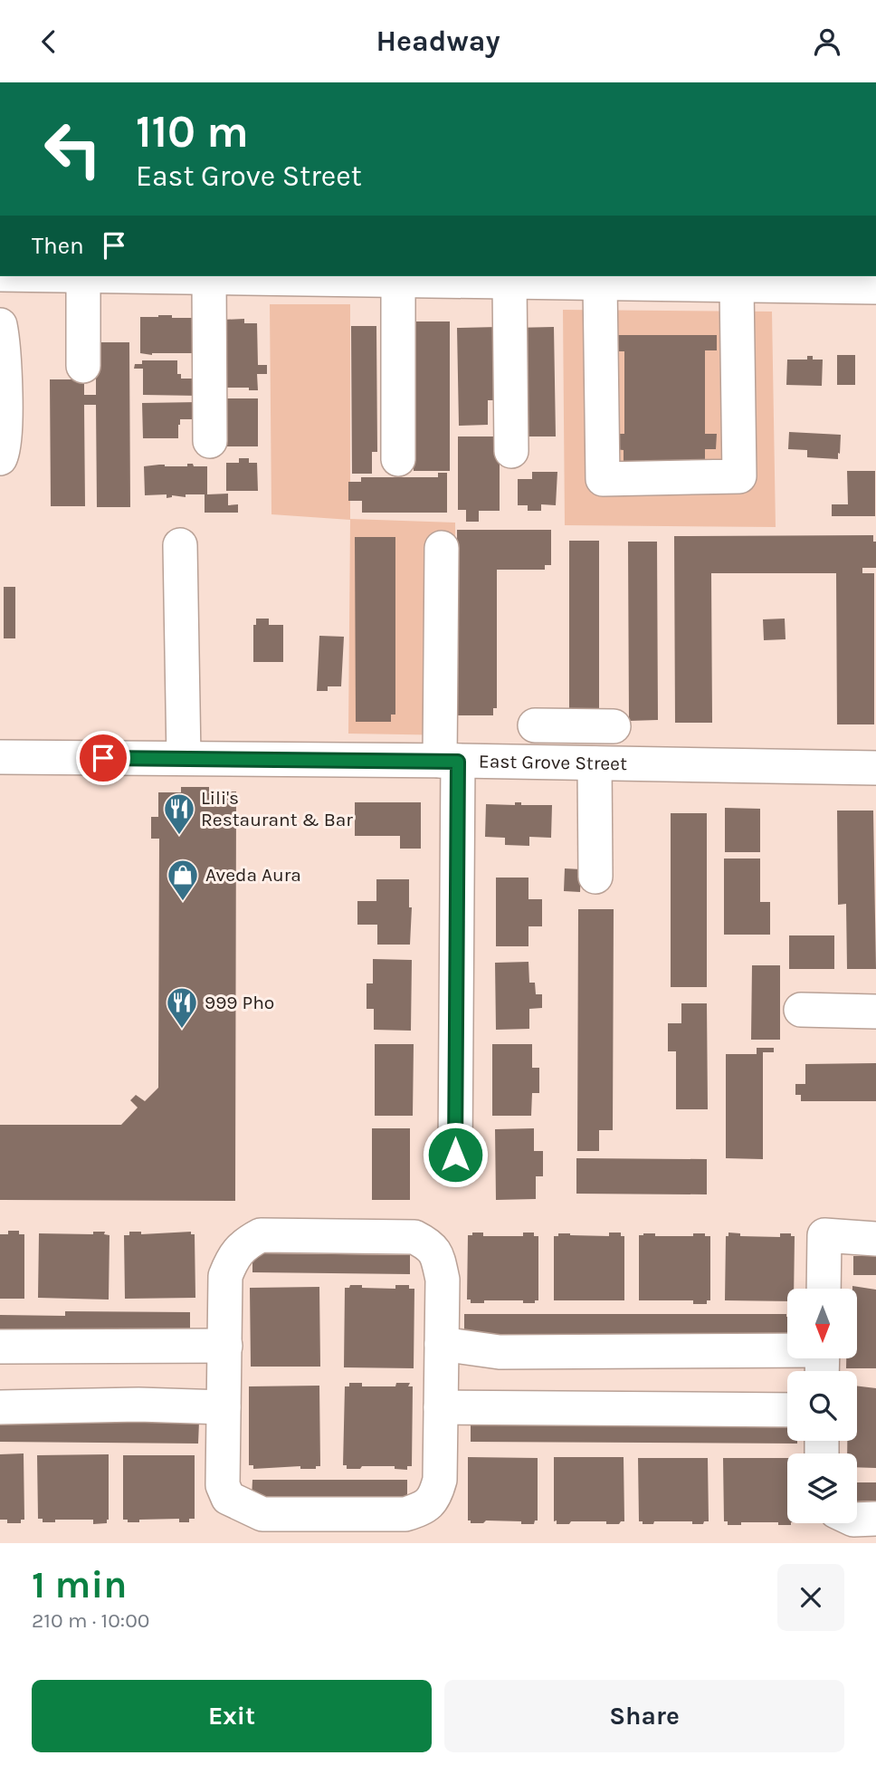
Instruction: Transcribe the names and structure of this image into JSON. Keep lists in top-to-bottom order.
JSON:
{
  "streets": {
    "street": ["East Grove Street"]
  },
  "places": {
    "restaurant": ["Lili's Restaurant & Bar", "999 Pho"],
    "shop": ["Aveda Aura"]
  },
  "north": "bottom",
  "page": {
    "header": "Headway",
    "turn": ["110 m", "East Grove Street"],
    "then": "Then",
    "heading": ["1 min", "210 m · 10:00"],
    "buttons": ["Exit", "Share"]
  }
}
